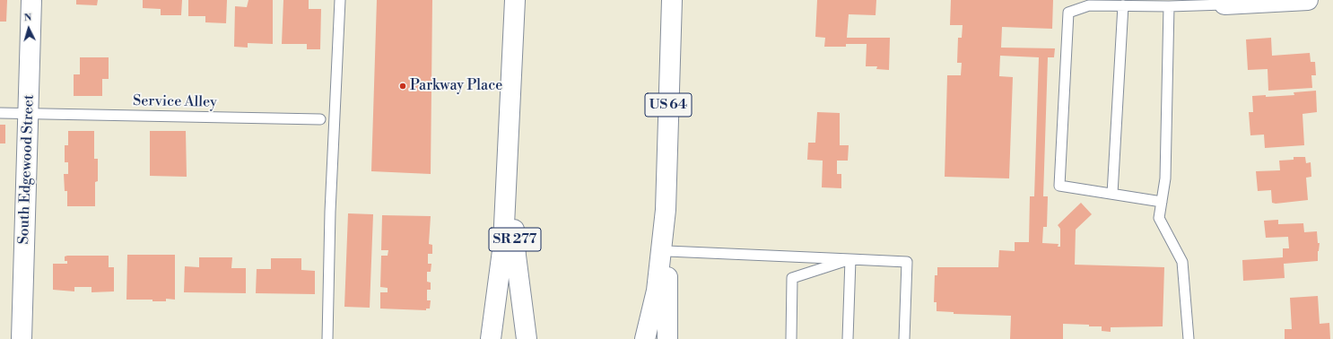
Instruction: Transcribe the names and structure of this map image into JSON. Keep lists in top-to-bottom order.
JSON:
{
  "streets": {
    "main road": ["US 64", "South Edgewood Street", "SR 277"],
    "lane": ["Service Alley"]
  },
  "crossings": [
    ["Service Alley", "South Edgewood Street"]
  ],
  "places": ["Parkway Place"],
  "north": "top"
}
